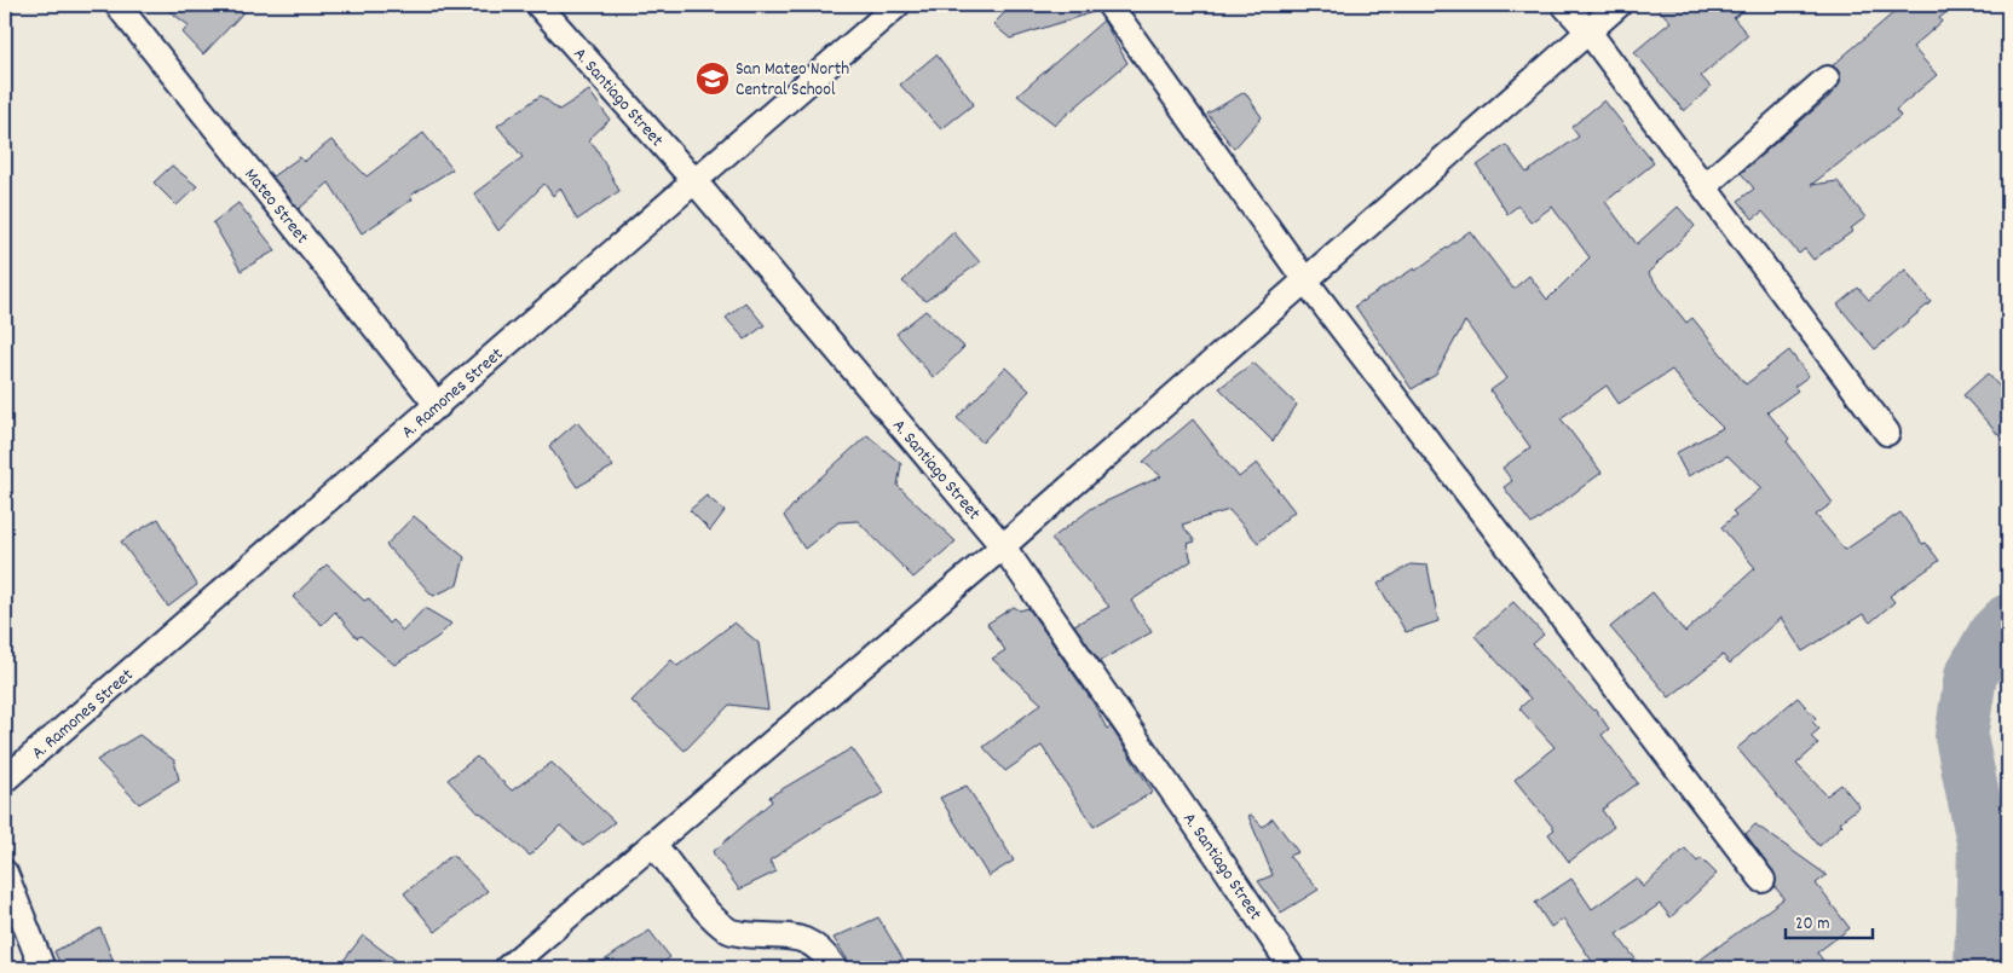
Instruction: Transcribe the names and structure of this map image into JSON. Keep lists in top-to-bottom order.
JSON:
{
  "streets": {
    "street": ["A. Santiago Street", "Mateo Street", "A. Ramones Street"]
  },
  "crossings": [
    ["A. Santiago Street", "A. Ramones Street"],
    ["Mateo Street", "A. Ramones Street"]
  ],
  "places": {
    "school or university": ["San Mateo North Central School"]
  },
  "scale_bar": "20 m"
}
